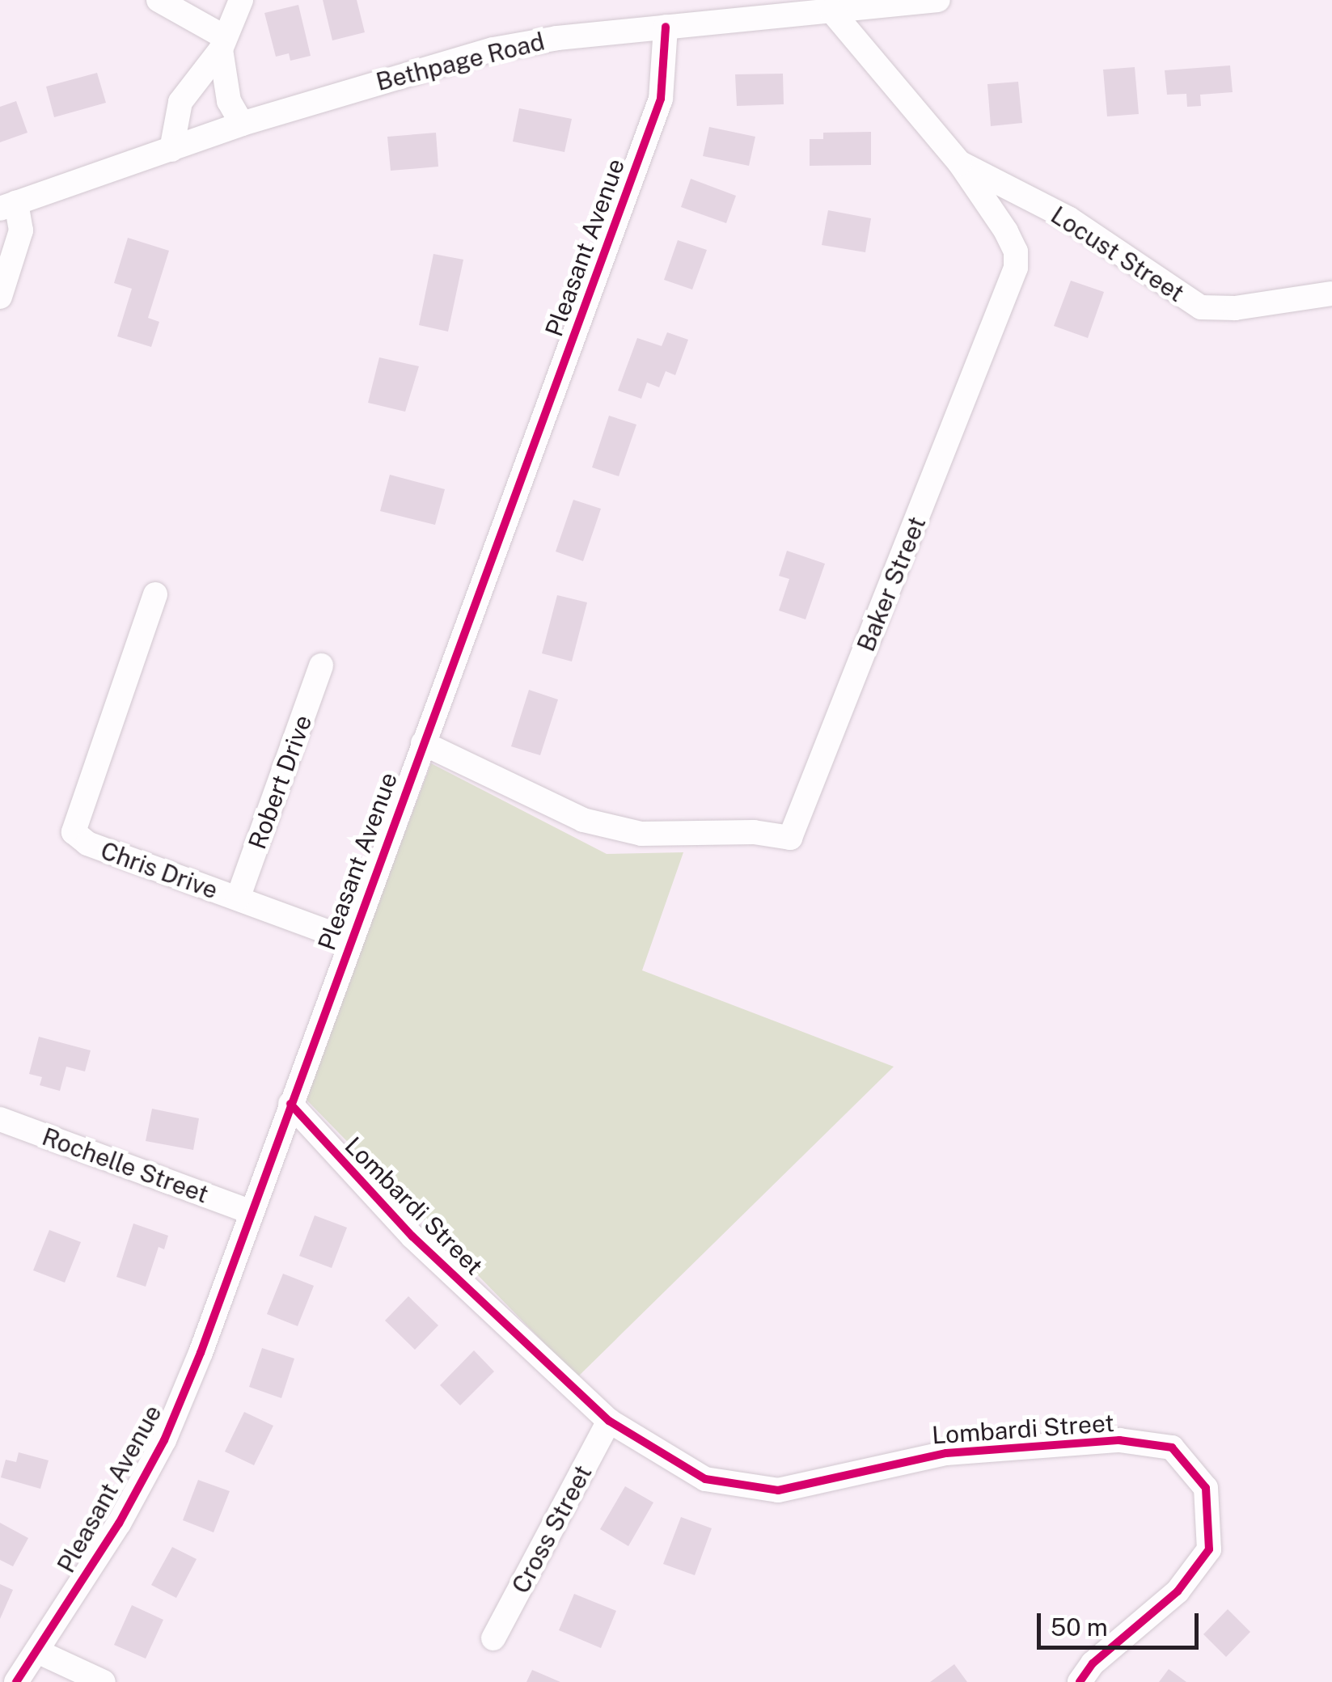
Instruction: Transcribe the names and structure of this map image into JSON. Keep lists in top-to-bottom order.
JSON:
{
  "streets": {
    "street": [
      "Bethpage Road",
      "Pleasant Avenue",
      "Locust Street",
      "Baker Street",
      "Robert Drive",
      "Chris Drive",
      "Rochelle Street",
      "Lombardi Street",
      "Cross Street"
    ]
  },
  "crossings": [
    ["Bethpage Road", "Pleasant Avenue"],
    ["Bethpage Road", "Baker Street"],
    ["Pleasant Avenue", "Baker Street"],
    ["Pleasant Avenue", "Chris Drive"],
    ["Pleasant Avenue", "Rochelle Street"],
    ["Pleasant Avenue", "Lombardi Street"],
    ["Locust Street", "Baker Street"],
    ["Robert Drive", "Chris Drive"],
    ["Lombardi Street", "Cross Street"]
  ],
  "scale_bar": "50 m"
}
